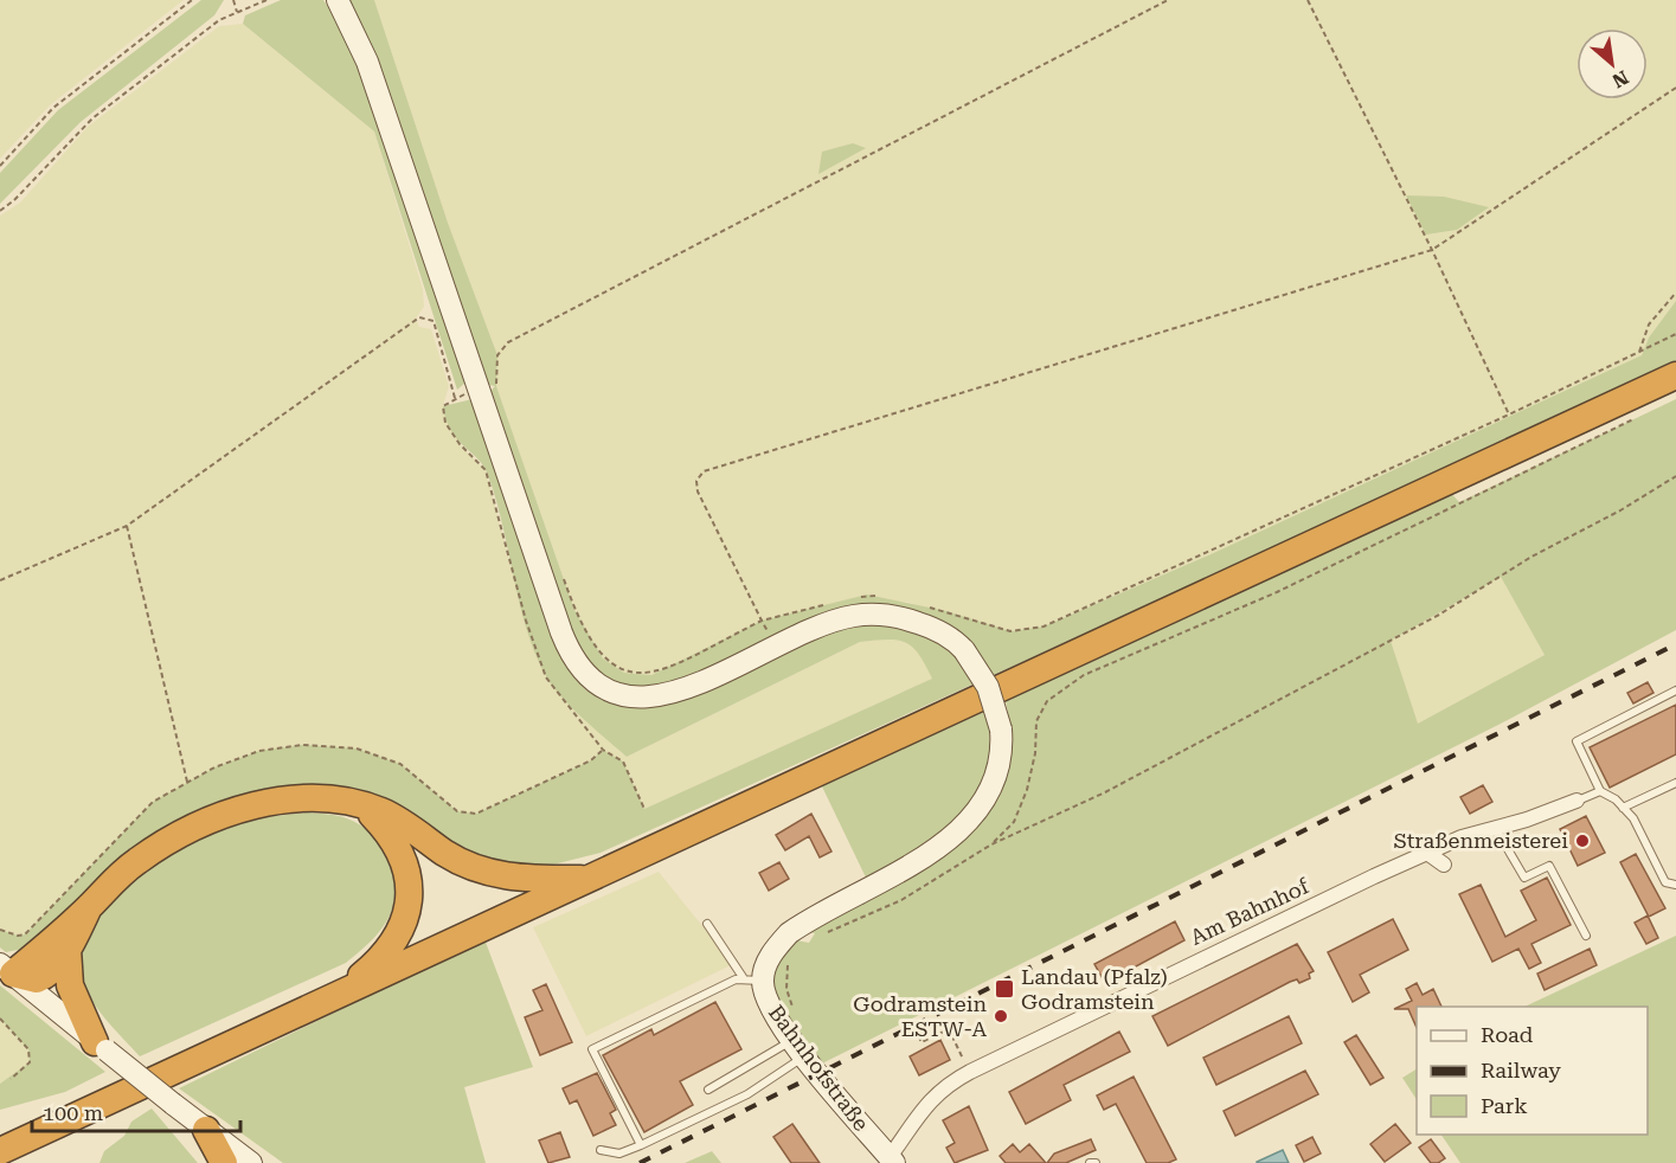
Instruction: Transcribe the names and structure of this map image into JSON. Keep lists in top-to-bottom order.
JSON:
{
  "streets": {
    "street": ["Am Bahnhof", "Bahnhofstraße"]
  },
  "crossings": [
    ["Am Bahnhof", "Bahnhofstraße"]
  ],
  "places": {
    "other": ["Straßenmeisterei", "Godramstein ESTW-A"],
    "transit": ["Landau (Pfalz) Godramstein"]
  },
  "legend": ["Road", "Railway", "Park"],
  "scale_bar": "100 m",
  "north": "bottom right"
}
